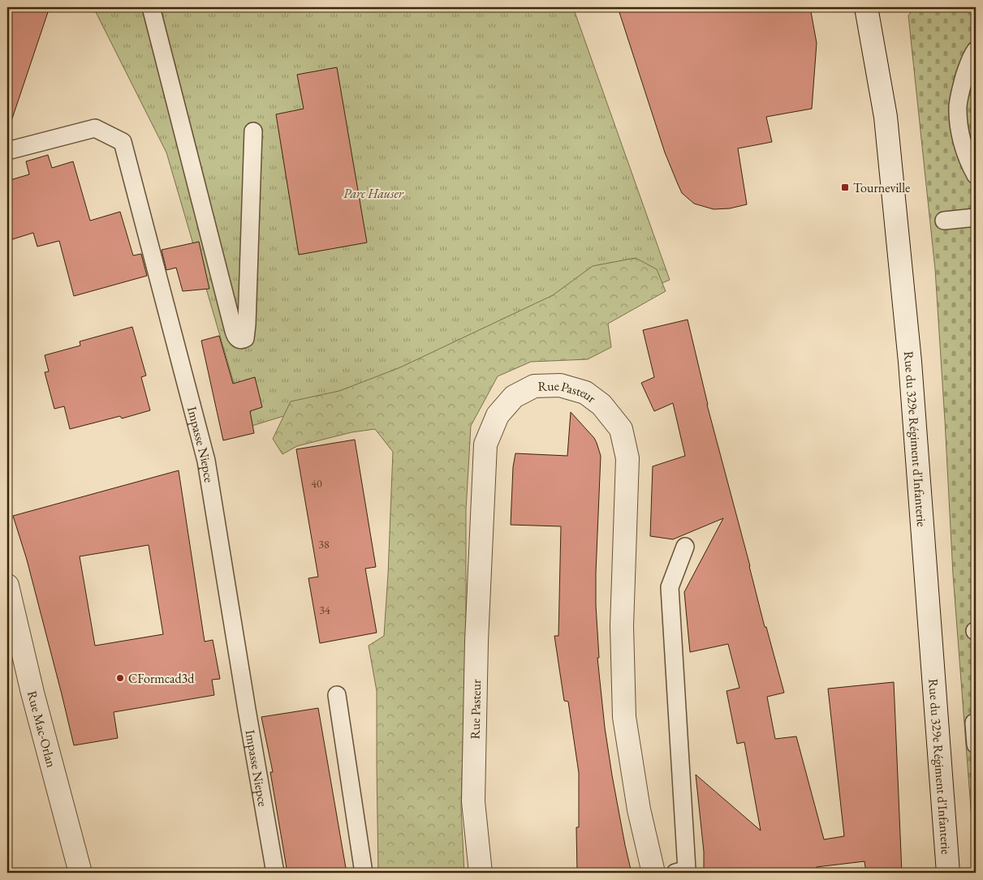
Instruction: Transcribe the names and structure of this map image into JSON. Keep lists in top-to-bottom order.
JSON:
{
  "streets": {
    "street": ["Rue Pasteur", "Rue du 329e Régiment d'Infanterie", "Rue Mac-Orlan"],
    "lane": ["Impasse Niepce"]
  },
  "parks": ["Parc Hauser"],
  "places": {
    "transit": ["Tourneville"],
    "other": ["CFormcad3d"]
  },
  "house_numbers": ["40", "38", "34"]
}
